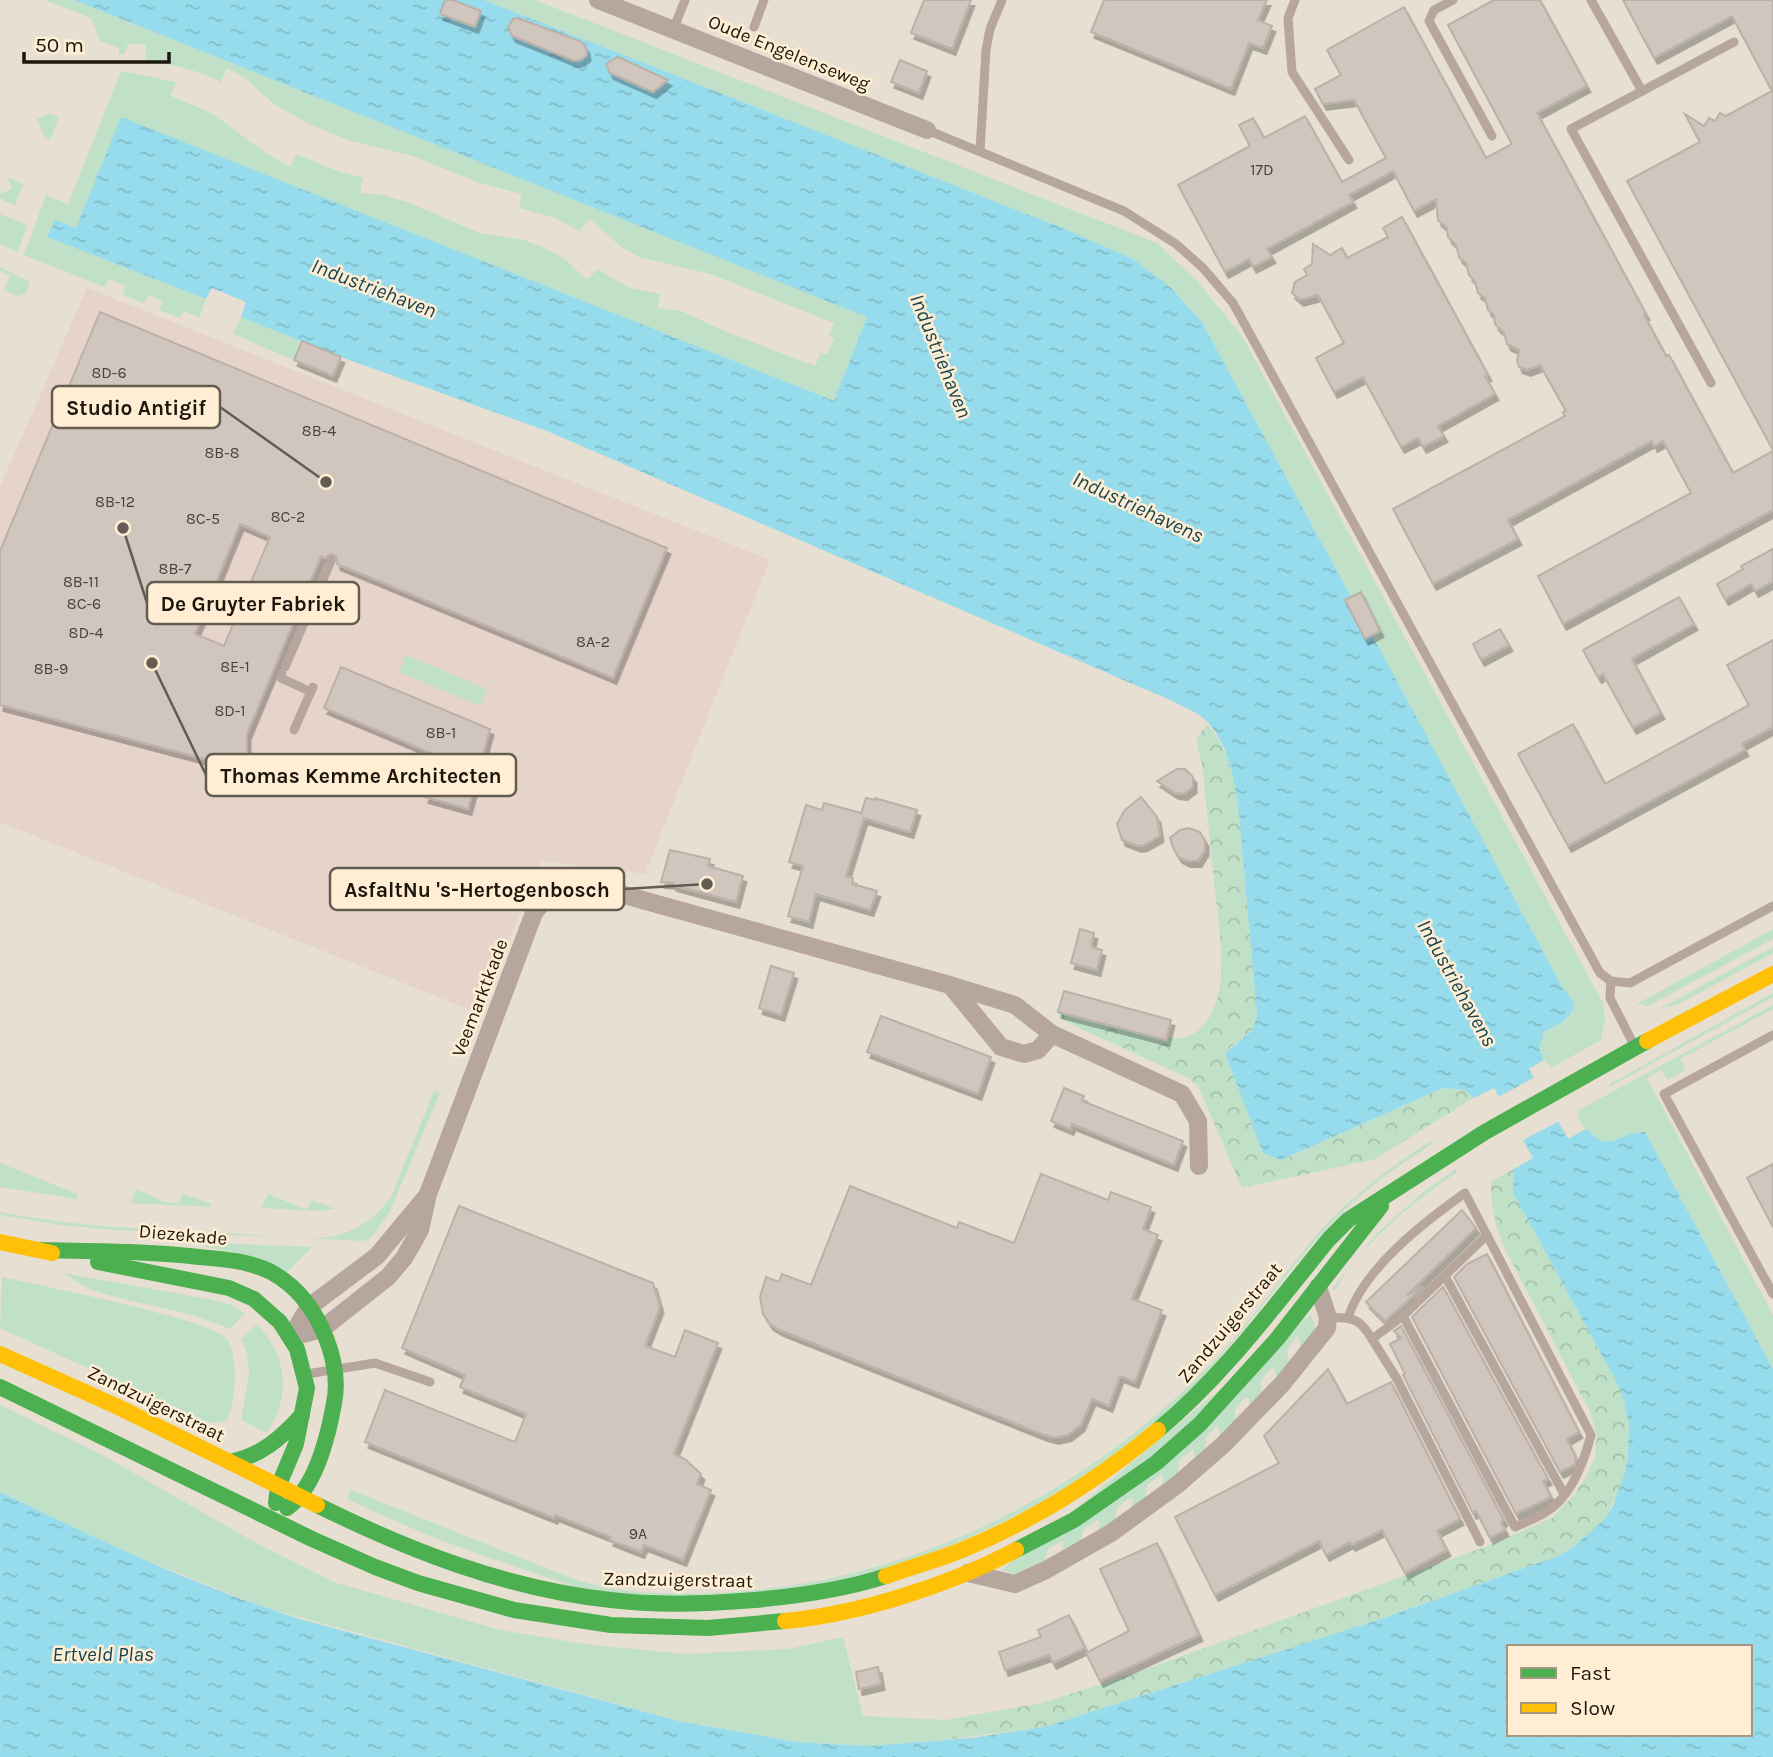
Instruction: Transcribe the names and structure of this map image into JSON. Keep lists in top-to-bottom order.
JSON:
{
  "streets": {
    "main road": ["Diezekade", "Zandzuigerstraat"],
    "street": ["Oude Engelenseweg", "Veemarktkade"]
  },
  "crossings": [
    ["Veemarktkade", "Diezekade"]
  ],
  "water": ["Industriehaven", "Industriehavens", "Ertveld Plas"],
  "places": [
    "Studio Antigif",
    "De Gruyter Fabriek",
    "Thomas Kemme Architecten",
    "AsfaltNu 's-Hertogenbosch"
  ],
  "house_numbers": [
    "17D",
    "8D-6",
    "8B-4",
    "8B-8",
    "8B-12",
    "8C-2",
    "8C-5",
    "8B-7",
    "8B-11",
    "8C-6",
    "8D-4",
    "8A-2",
    "8E-1",
    "8B-9",
    "8D-1",
    "8B-1",
    "9A"
  ],
  "legend": ["Fast", "Slow"],
  "scale_bar": "50 m"
}
